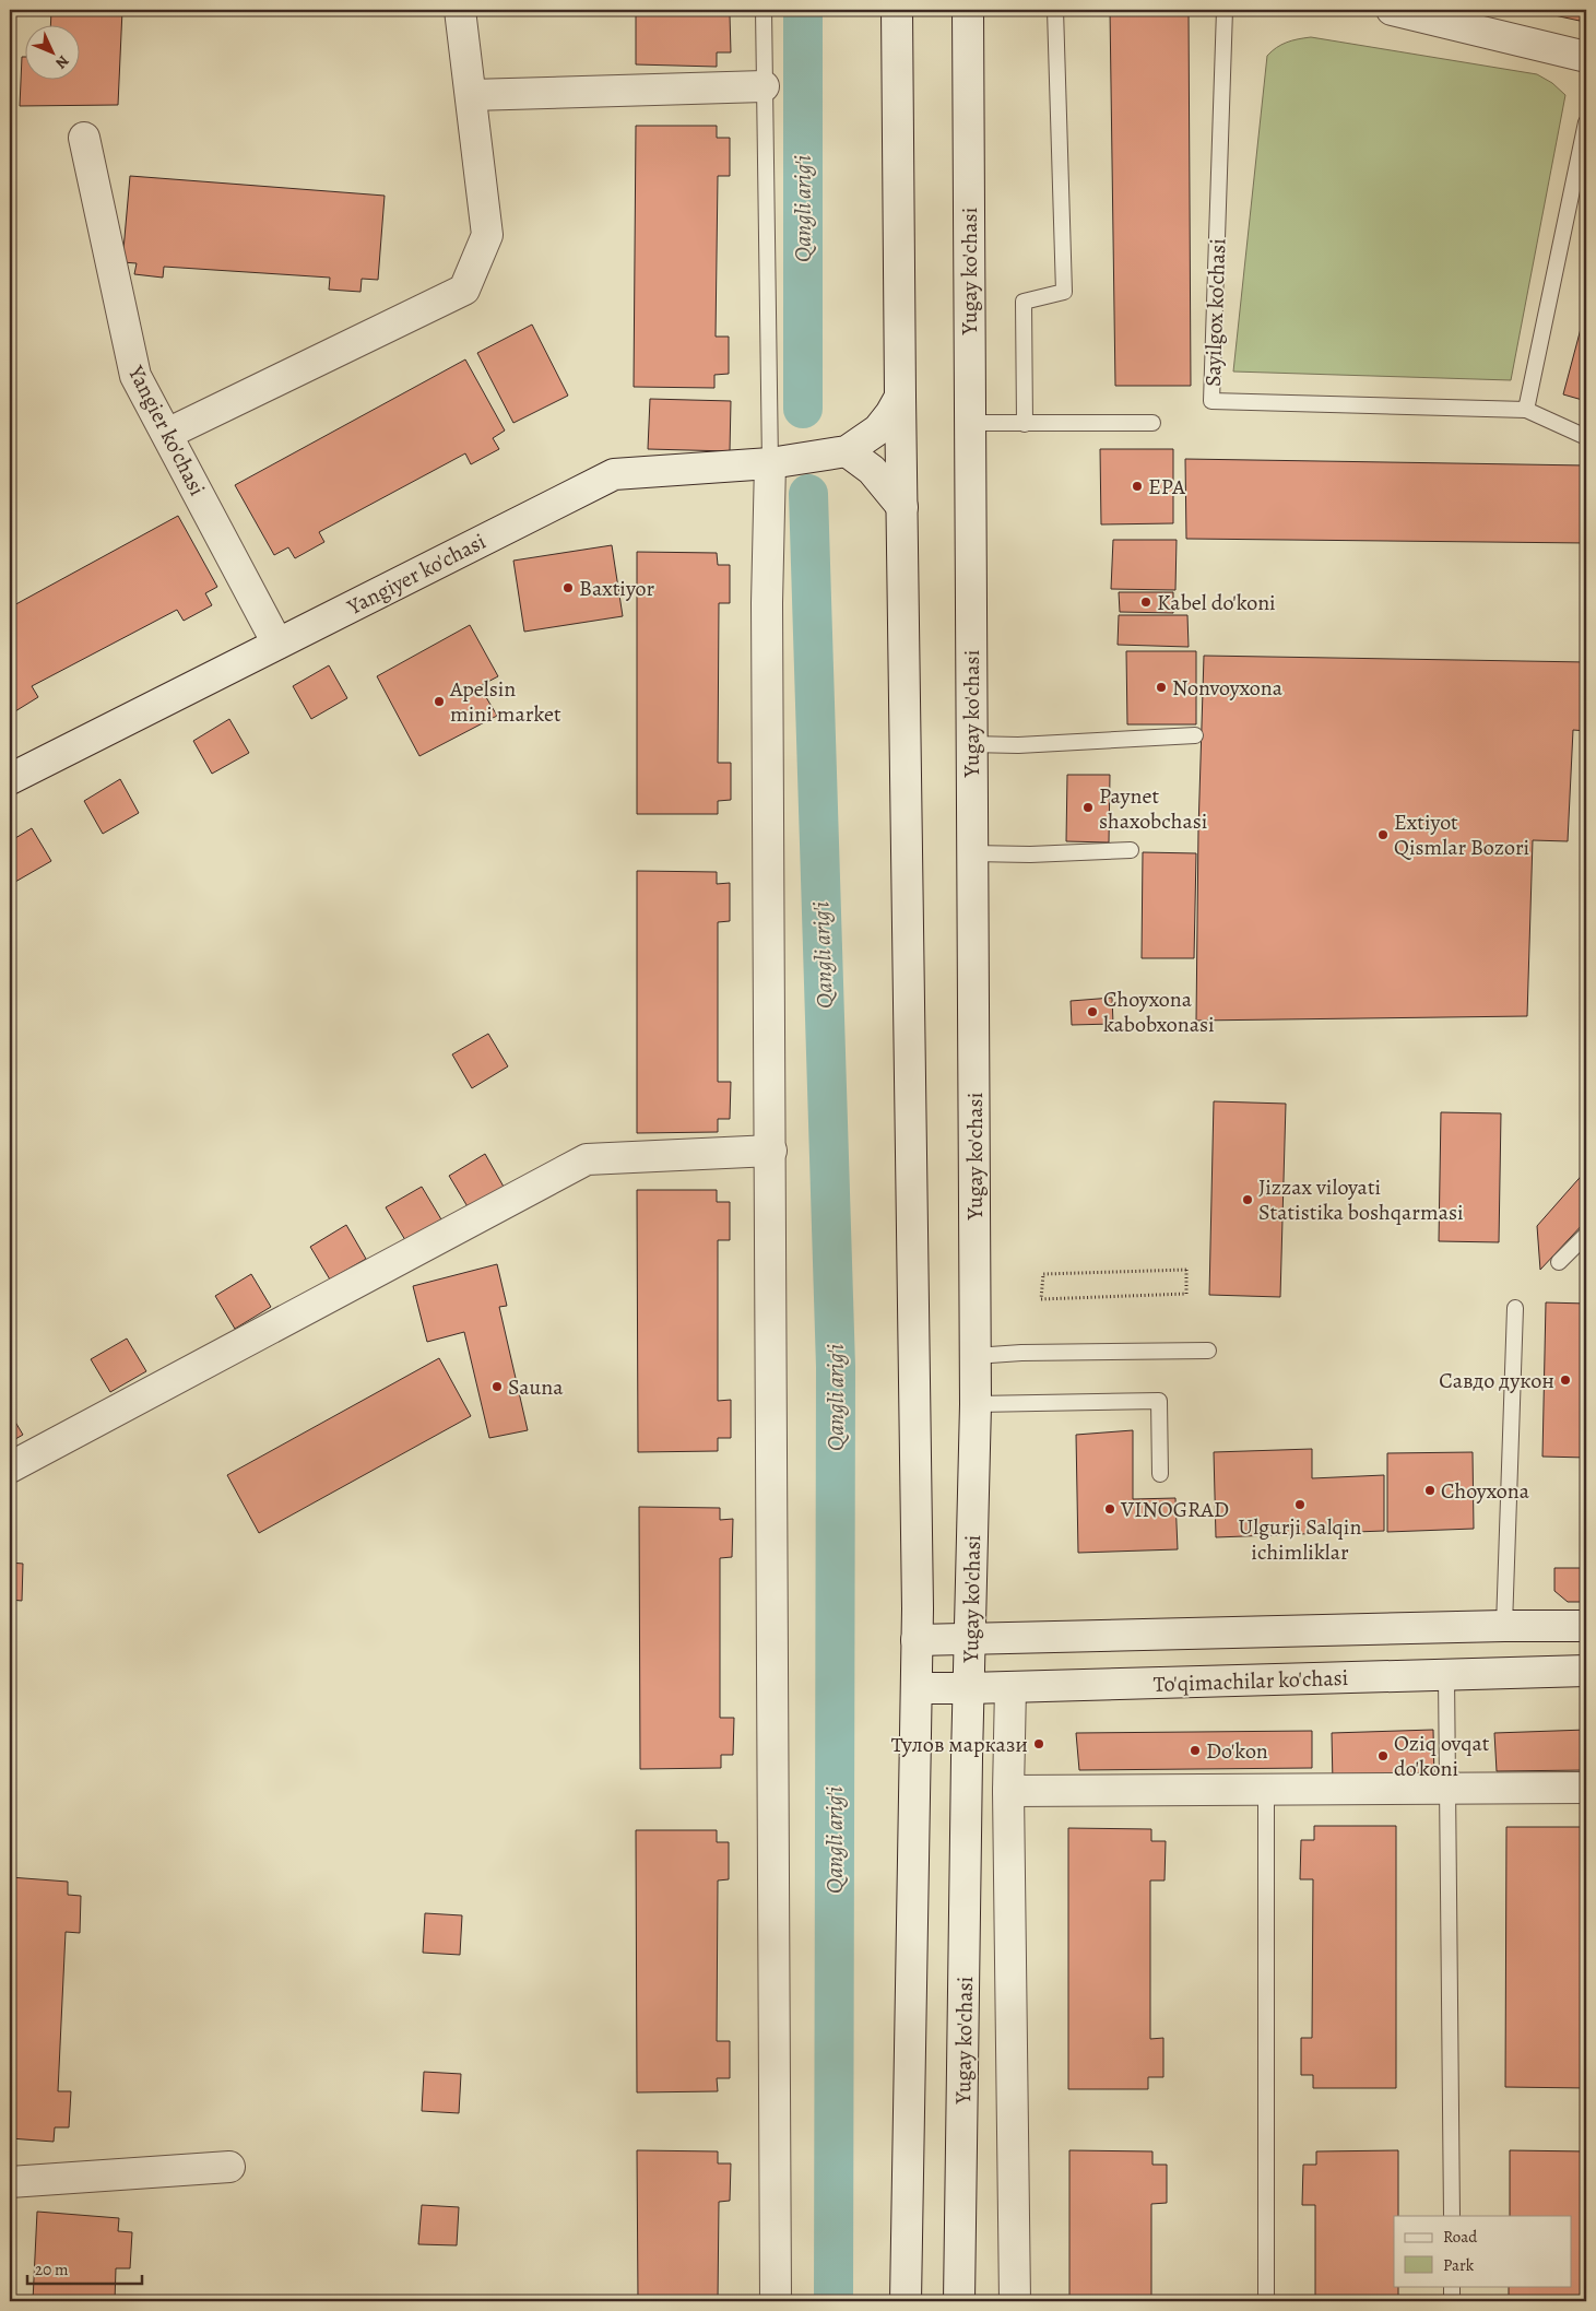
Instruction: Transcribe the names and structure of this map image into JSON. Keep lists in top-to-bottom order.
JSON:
{
  "streets": {
    "street": [
      "Yugay ko'chasi",
      "Yangier ko'chasi",
      "Yangiyer ko'chasi",
      "To'qimachilar ko'chasi"
    ],
    "lane": ["Sayilgox ko'chasi"]
  },
  "crossings": [
    ["Yugay ko'chasi", "To'qimachilar ko'chasi"],
    ["Yangier ko'chasi", "Yangiyer ko'chasi"]
  ],
  "water": ["Qangli arig'i"],
  "places": [
    "EPA",
    "Baxtiyor",
    "Kabel do'koni",
    "Nonvoyxona",
    "Apelsin mini market",
    "Paynet shaxobchasi",
    "Extiyot Qismlar Bozori",
    "Choyxona kabobxonasi",
    "Jizzax viloyati Statistika boshqarmasi",
    "Cавдо дукон",
    "Sauna",
    "Choyxona",
    "Ulgurji Salqin ichimliklar",
    "VINOGRAD",
    "Тулов маркази",
    "Do'kon",
    "Oziq ovqat do'koni"
  ],
  "legend": ["Road", "Park"],
  "scale_bar": "20 m",
  "north": "bottom right"
}
